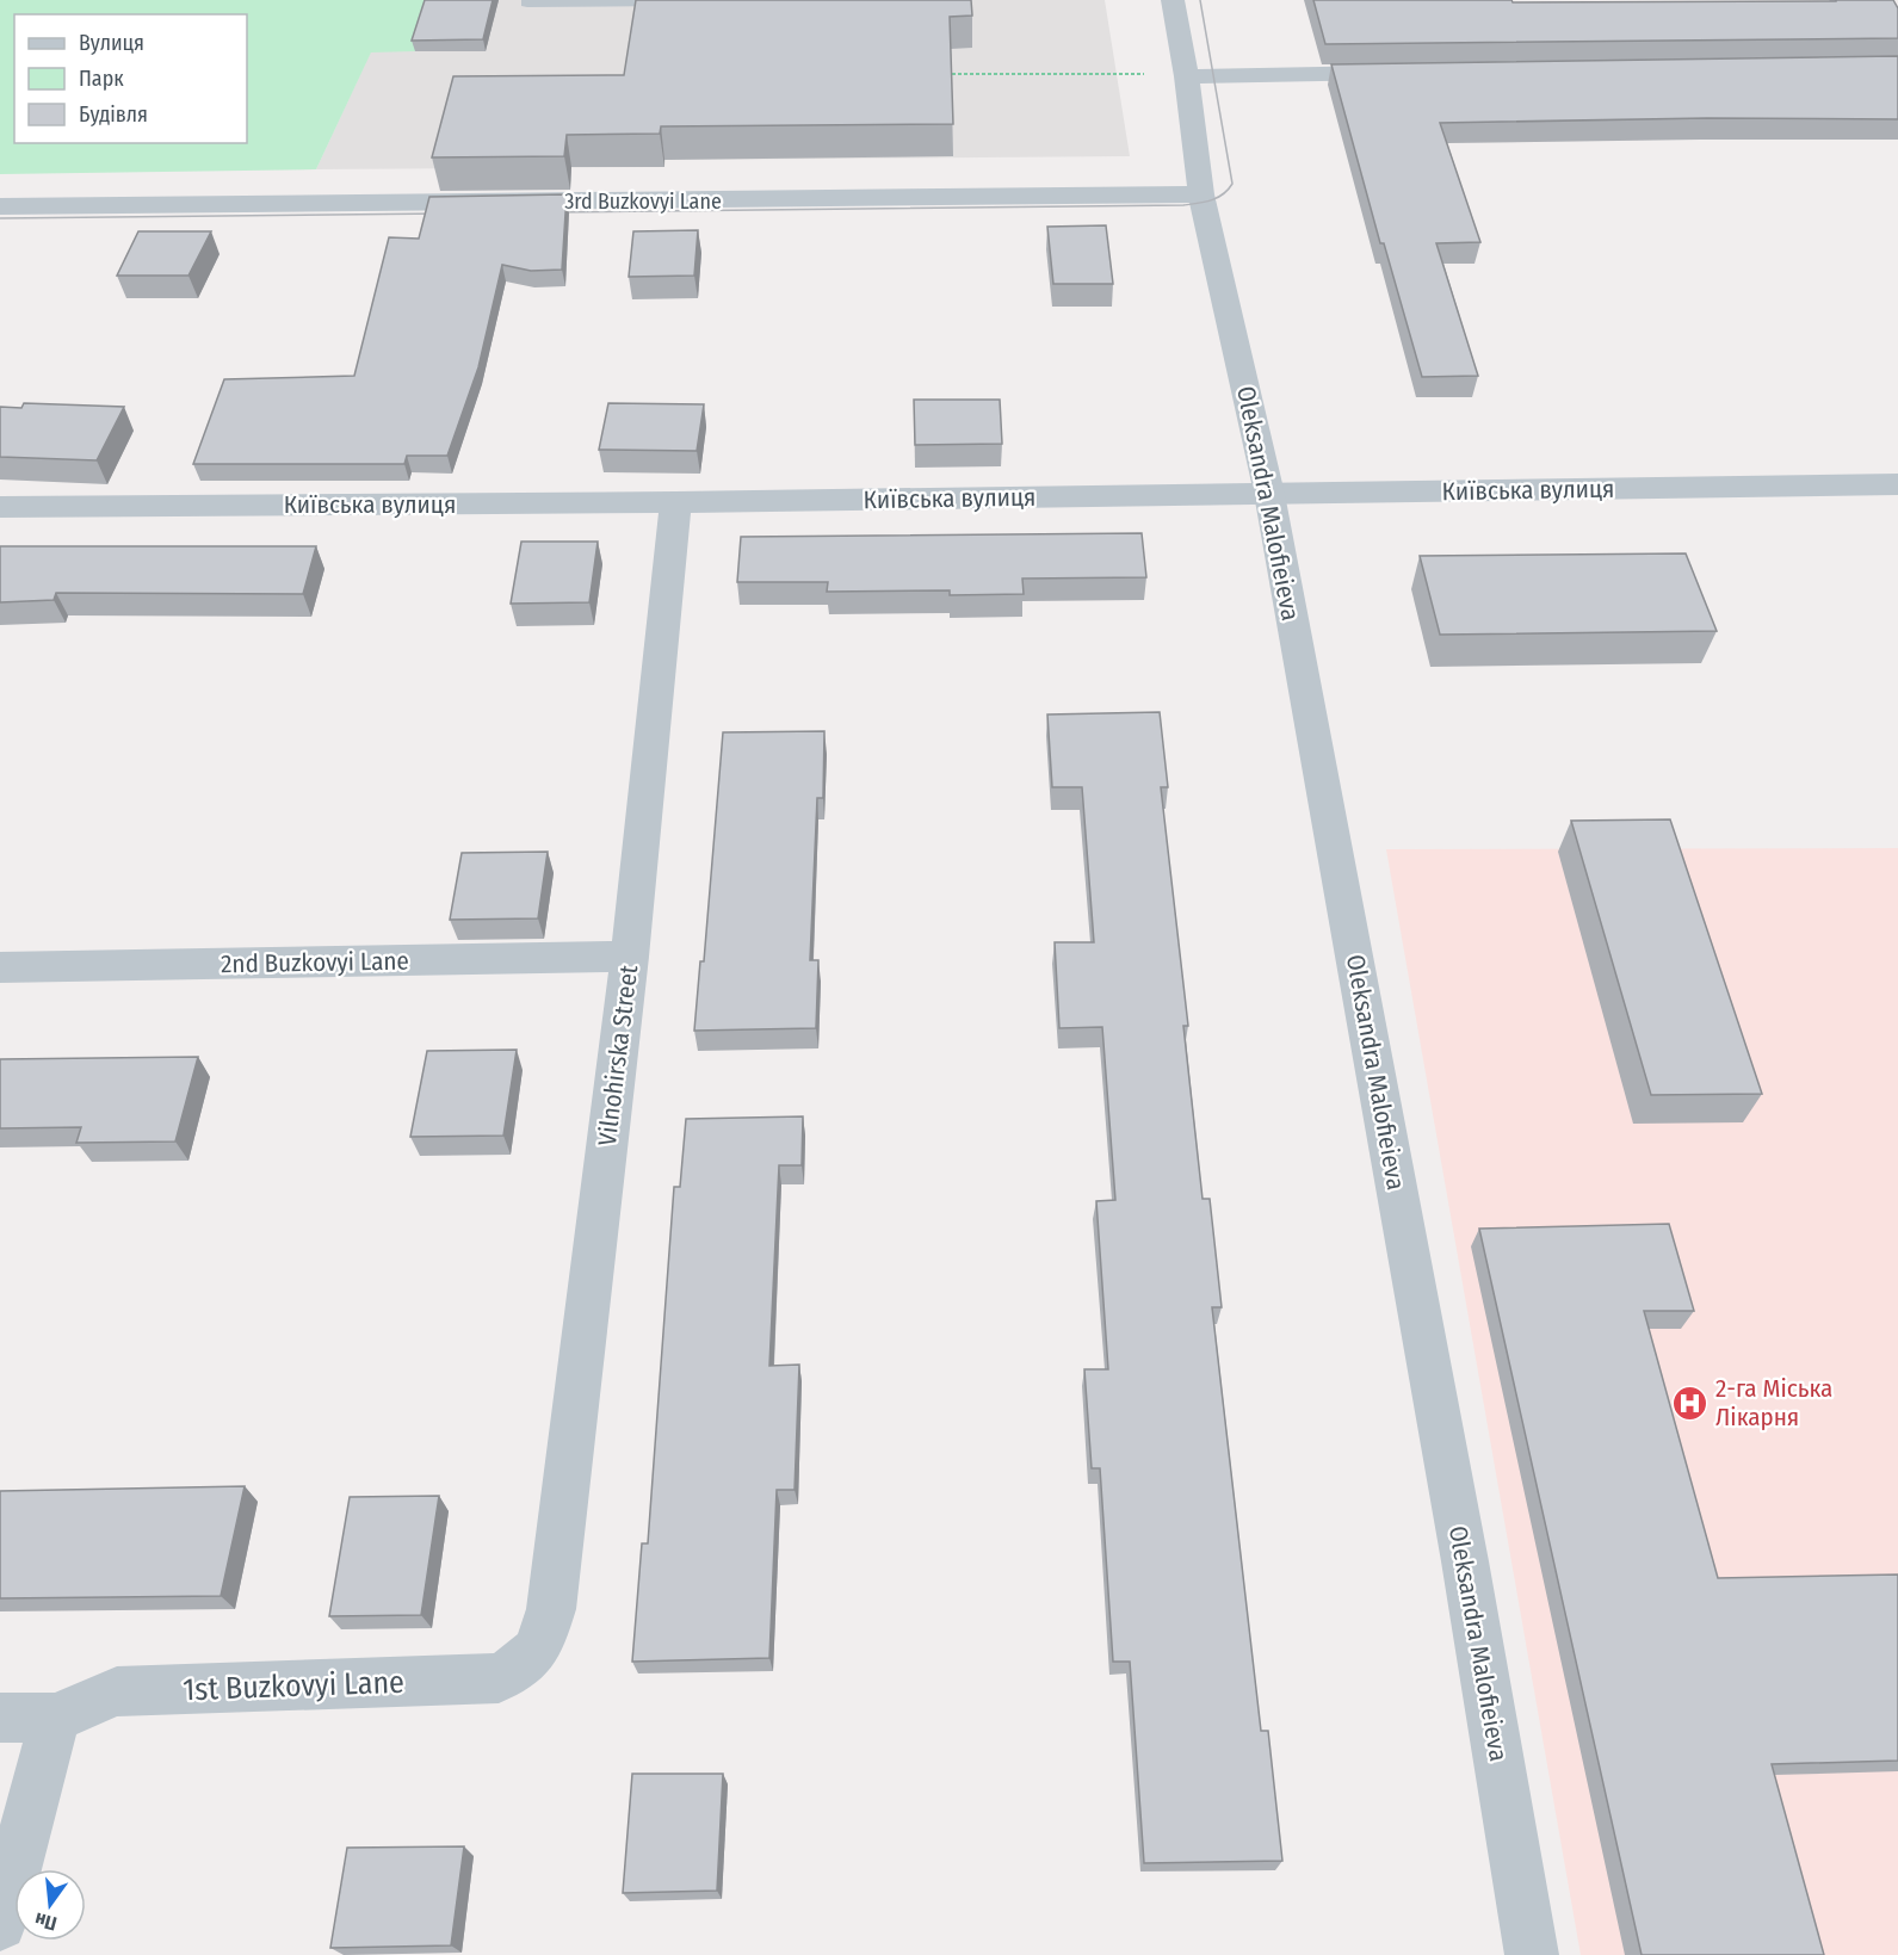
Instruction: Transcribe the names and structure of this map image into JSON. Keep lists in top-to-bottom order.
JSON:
{
  "streets": {
    "street": [
      "3rd Buzkovyi Lane",
      "Київська вулиця",
      "Oleksandra Malofieieva",
      "2nd Buzkovyi Lane",
      "Vilnohirska Street",
      "1st Buzkovyi Lane"
    ]
  },
  "crossings": [
    ["3rd Buzkovyi Lane", "Oleksandra Malofieieva"],
    ["Київська вулиця", "Oleksandra Malofieieva"],
    ["Київська вулиця", "Vilnohirska Street"],
    ["2nd Buzkovyi Lane", "Vilnohirska Street"],
    ["Vilnohirska Street", "1st Buzkovyi Lane"]
  ],
  "places": {
    "hospital": ["2-га Міська Лікарня"]
  },
  "legend": ["Вулиця", "Парк", "Будівля"],
  "north": "bottom"
}
